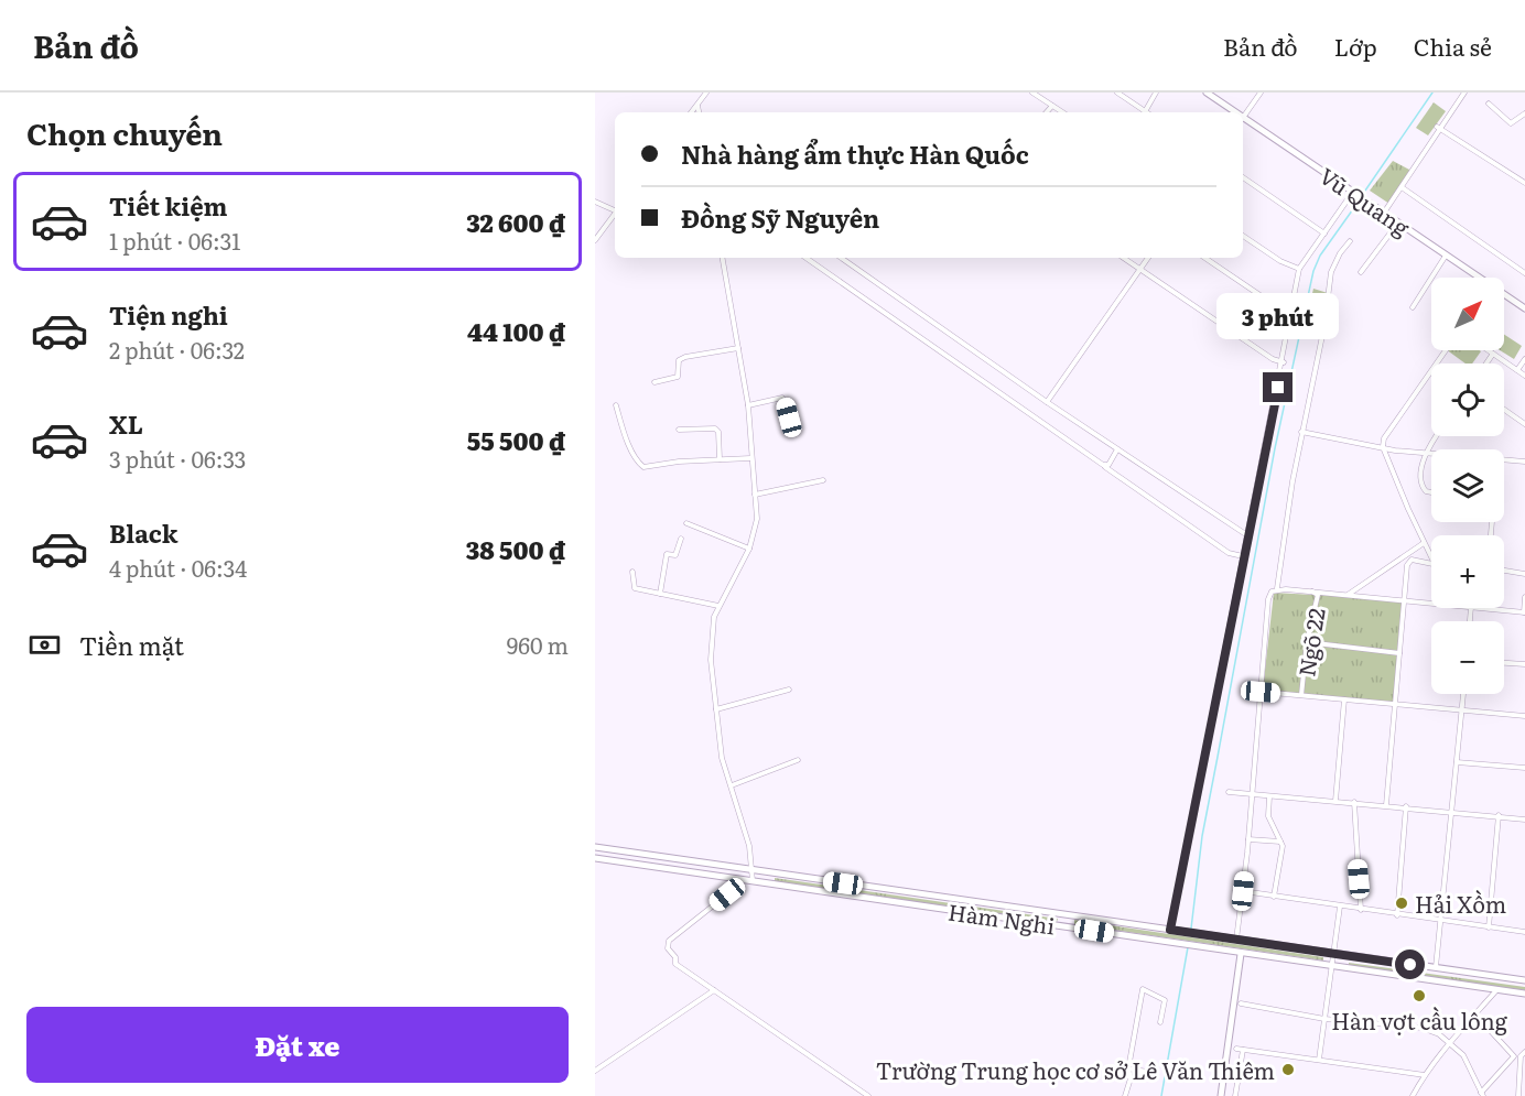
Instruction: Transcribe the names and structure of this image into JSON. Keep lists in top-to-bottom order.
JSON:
{
  "streets": {
    "main road": ["Vũ Quang", "Hàm Nghi"],
    "street": ["Ngõ 22"]
  },
  "places": ["Hải Xồm", "Hàn vợt cầu lông", "Trường Trung học cơ sở Lê Văn Thiêm"],
  "north": "top right",
  "page": {
    "header": "Bản đồ",
    "nav": ["Bản đồ", "Lớp", "Chia sẻ"],
    "heading": "Chọn chuyến",
    "banner": ["Nhà hàng ẩm thực Hàn Quốc", "Đồng Sỹ Nguyên"],
    "list": [
      {
        "name": "Tiết kiệm",
        "note": "1 phút · 06:31",
        "value": "32 600 ₫"
      },
      {
        "name": "Tiện nghi",
        "note": "2 phút · 06:32",
        "value": "44 100 ₫"
      },
      {
        "name": "XL",
        "note": "3 phút · 06:33",
        "value": "55 500 ₫"
      },
      {
        "name": "Black",
        "note": "4 phút · 06:34",
        "value": "38 500 ₫"
      }
    ],
    "map_buttons": ["+", "−"],
    "bubble": "3 phút",
    "pay": ["Tiền mặt", "960 m"],
    "buttons": "Đặt xe"
  }
}
